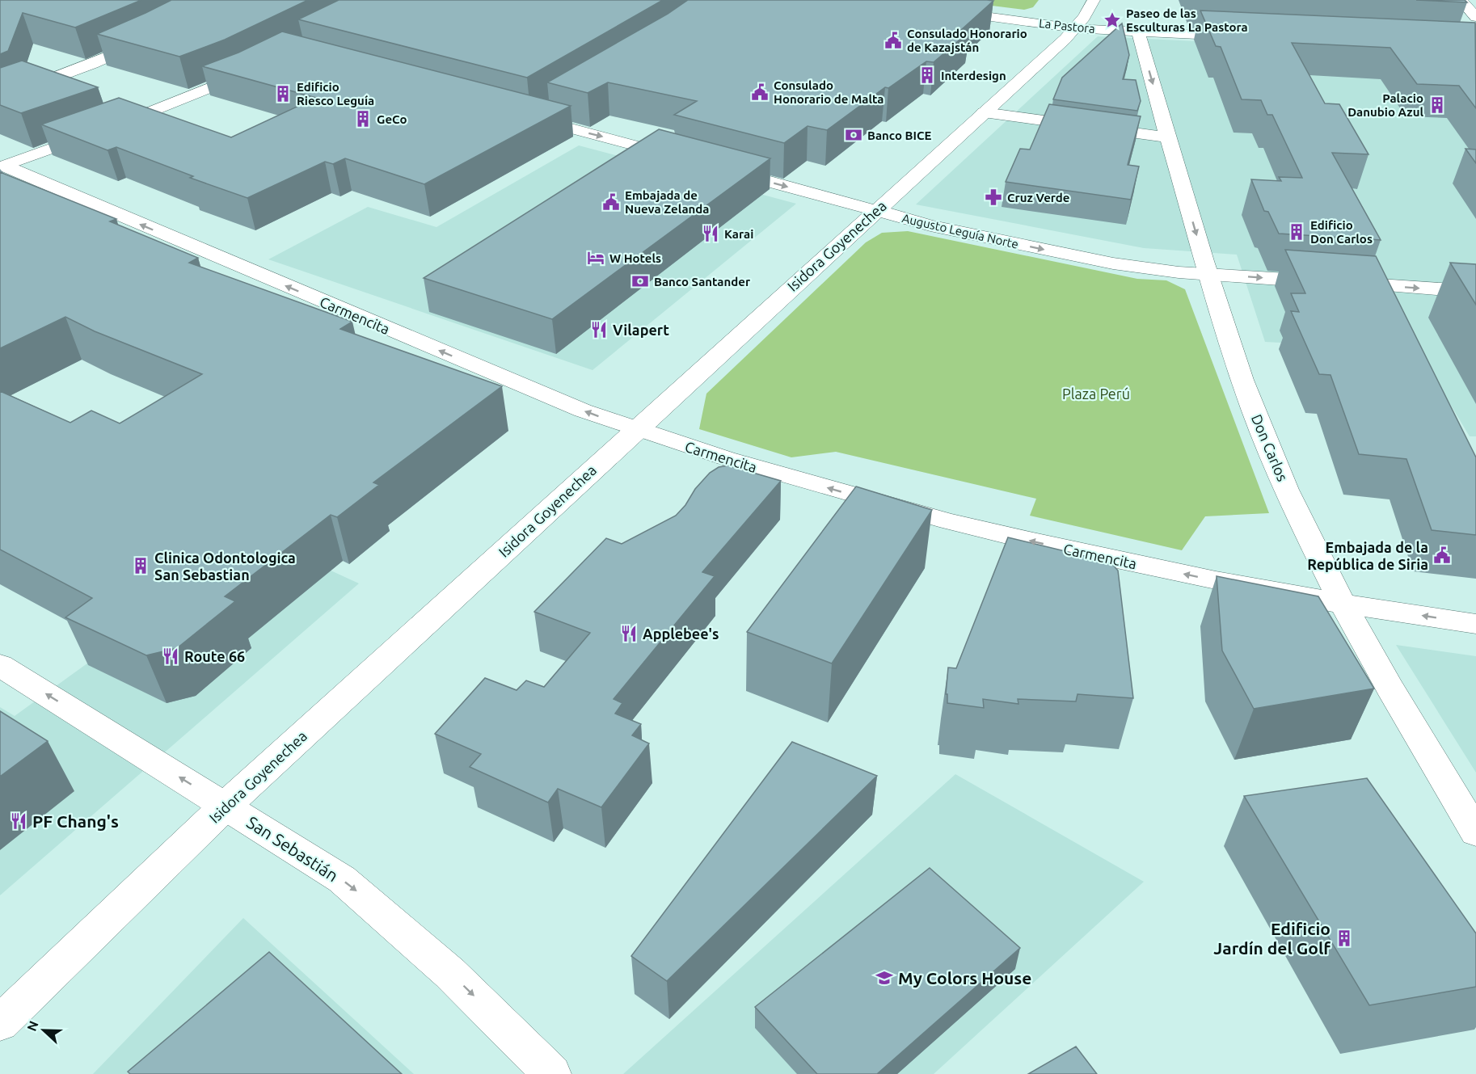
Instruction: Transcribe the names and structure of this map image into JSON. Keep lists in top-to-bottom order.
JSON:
{
  "streets": {
    "street": [
      "La Pastora",
      "Augusto Leguía Norte",
      "Isidora Goyenechea",
      "Carmencita",
      "Don Carlos",
      "San Sebastián"
    ]
  },
  "crossings": [
    ["La Pastora", "Isidora Goyenechea"],
    ["La Pastora", "Don Carlos"],
    ["Augusto Leguía Norte", "Isidora Goyenechea"],
    ["Augusto Leguía Norte", "Don Carlos"],
    ["Isidora Goyenechea", "Carmencita"],
    ["Isidora Goyenechea", "San Sebastián"],
    ["Carmencita", "Don Carlos"]
  ],
  "one_way": ["Augusto Leguía Norte", "Carmencita"],
  "parks": ["Plaza Perú"],
  "places": {
    "place": ["Paseo de las Esculturas La Pastora"],
    "public building": [
      "Consulado Honorario de Kazajstán",
      "Consulado Honorario de Malta",
      "Embajada de Nueva Zelanda",
      "Embajada de la República de Siria"
    ],
    "building": [
      "Interdesign",
      "Edificio Riesco Leguía",
      "Palacio Danubio Azul",
      "GeCo",
      "Edificio Don Carlos",
      "Clinica Odontologica San Sebastian",
      "Edificio Jardín del Golf"
    ],
    "bank": ["Banco BICE", "Banco Santander"],
    "pharmacy": ["Cruz Verde"],
    "restaurant": [
      "Karai",
      "Vilapert",
      "Applebee's",
      "Route 66",
      "PF Chang's"
    ],
    "hotel": ["W Hotels"],
    "school or university": ["My Colors House"]
  },
  "north": "left"
}
